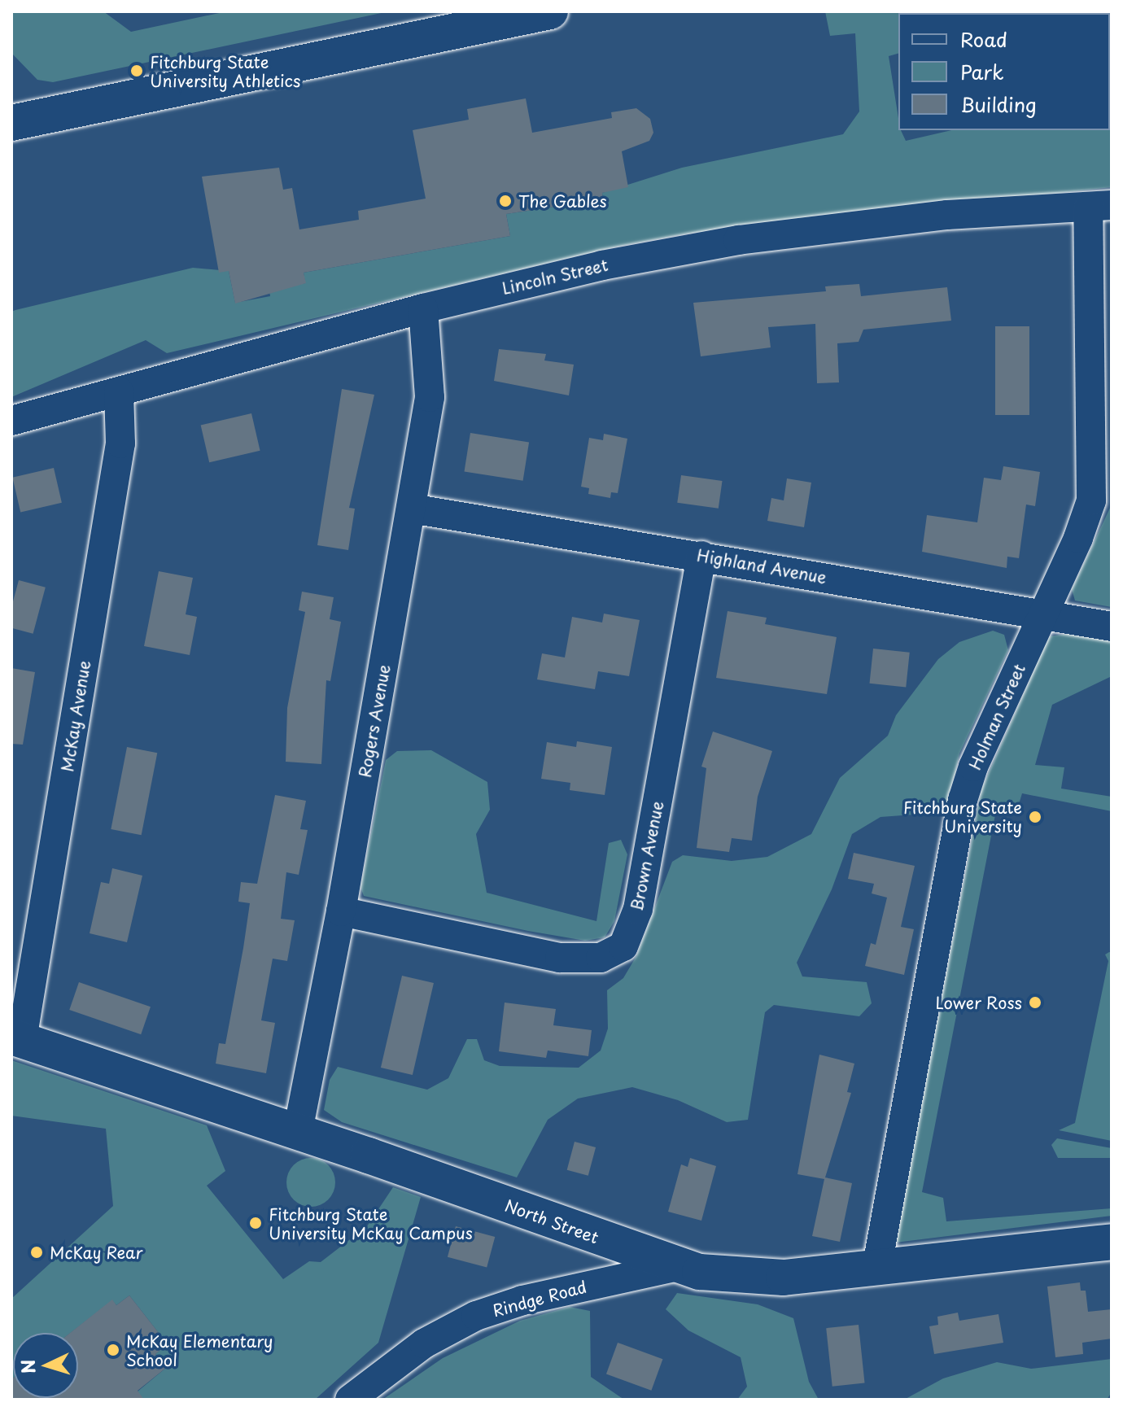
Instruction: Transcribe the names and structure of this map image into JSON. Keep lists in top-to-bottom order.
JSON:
{
  "streets": {
    "street": [
      "Lincoln Street",
      "Highland Avenue",
      "McKay Avenue",
      "Holman Street",
      "Rogers Avenue",
      "Brown Avenue",
      "North Street",
      "Rindge Road"
    ]
  },
  "crossings": [
    ["Lincoln Street", "McKay Avenue"],
    ["Lincoln Street", "Holman Street"],
    ["Lincoln Street", "Rogers Avenue"],
    ["Highland Avenue", "Holman Street"],
    ["Highland Avenue", "Rogers Avenue"],
    ["Highland Avenue", "Brown Avenue"],
    ["McKay Avenue", "North Street"],
    ["Holman Street", "North Street"],
    ["Rogers Avenue", "Brown Avenue"],
    ["Rogers Avenue", "North Street"],
    ["North Street", "Rindge Road"]
  ],
  "places": [
    "Fitchburg State University Athletics",
    "The Gables",
    "Fitchburg State University",
    "Lower Ross",
    "Fitchburg State University McKay Campus",
    "McKay Rear",
    "McKay Elementary School"
  ],
  "legend": ["Road", "Park", "Building"],
  "north": "left"
}
